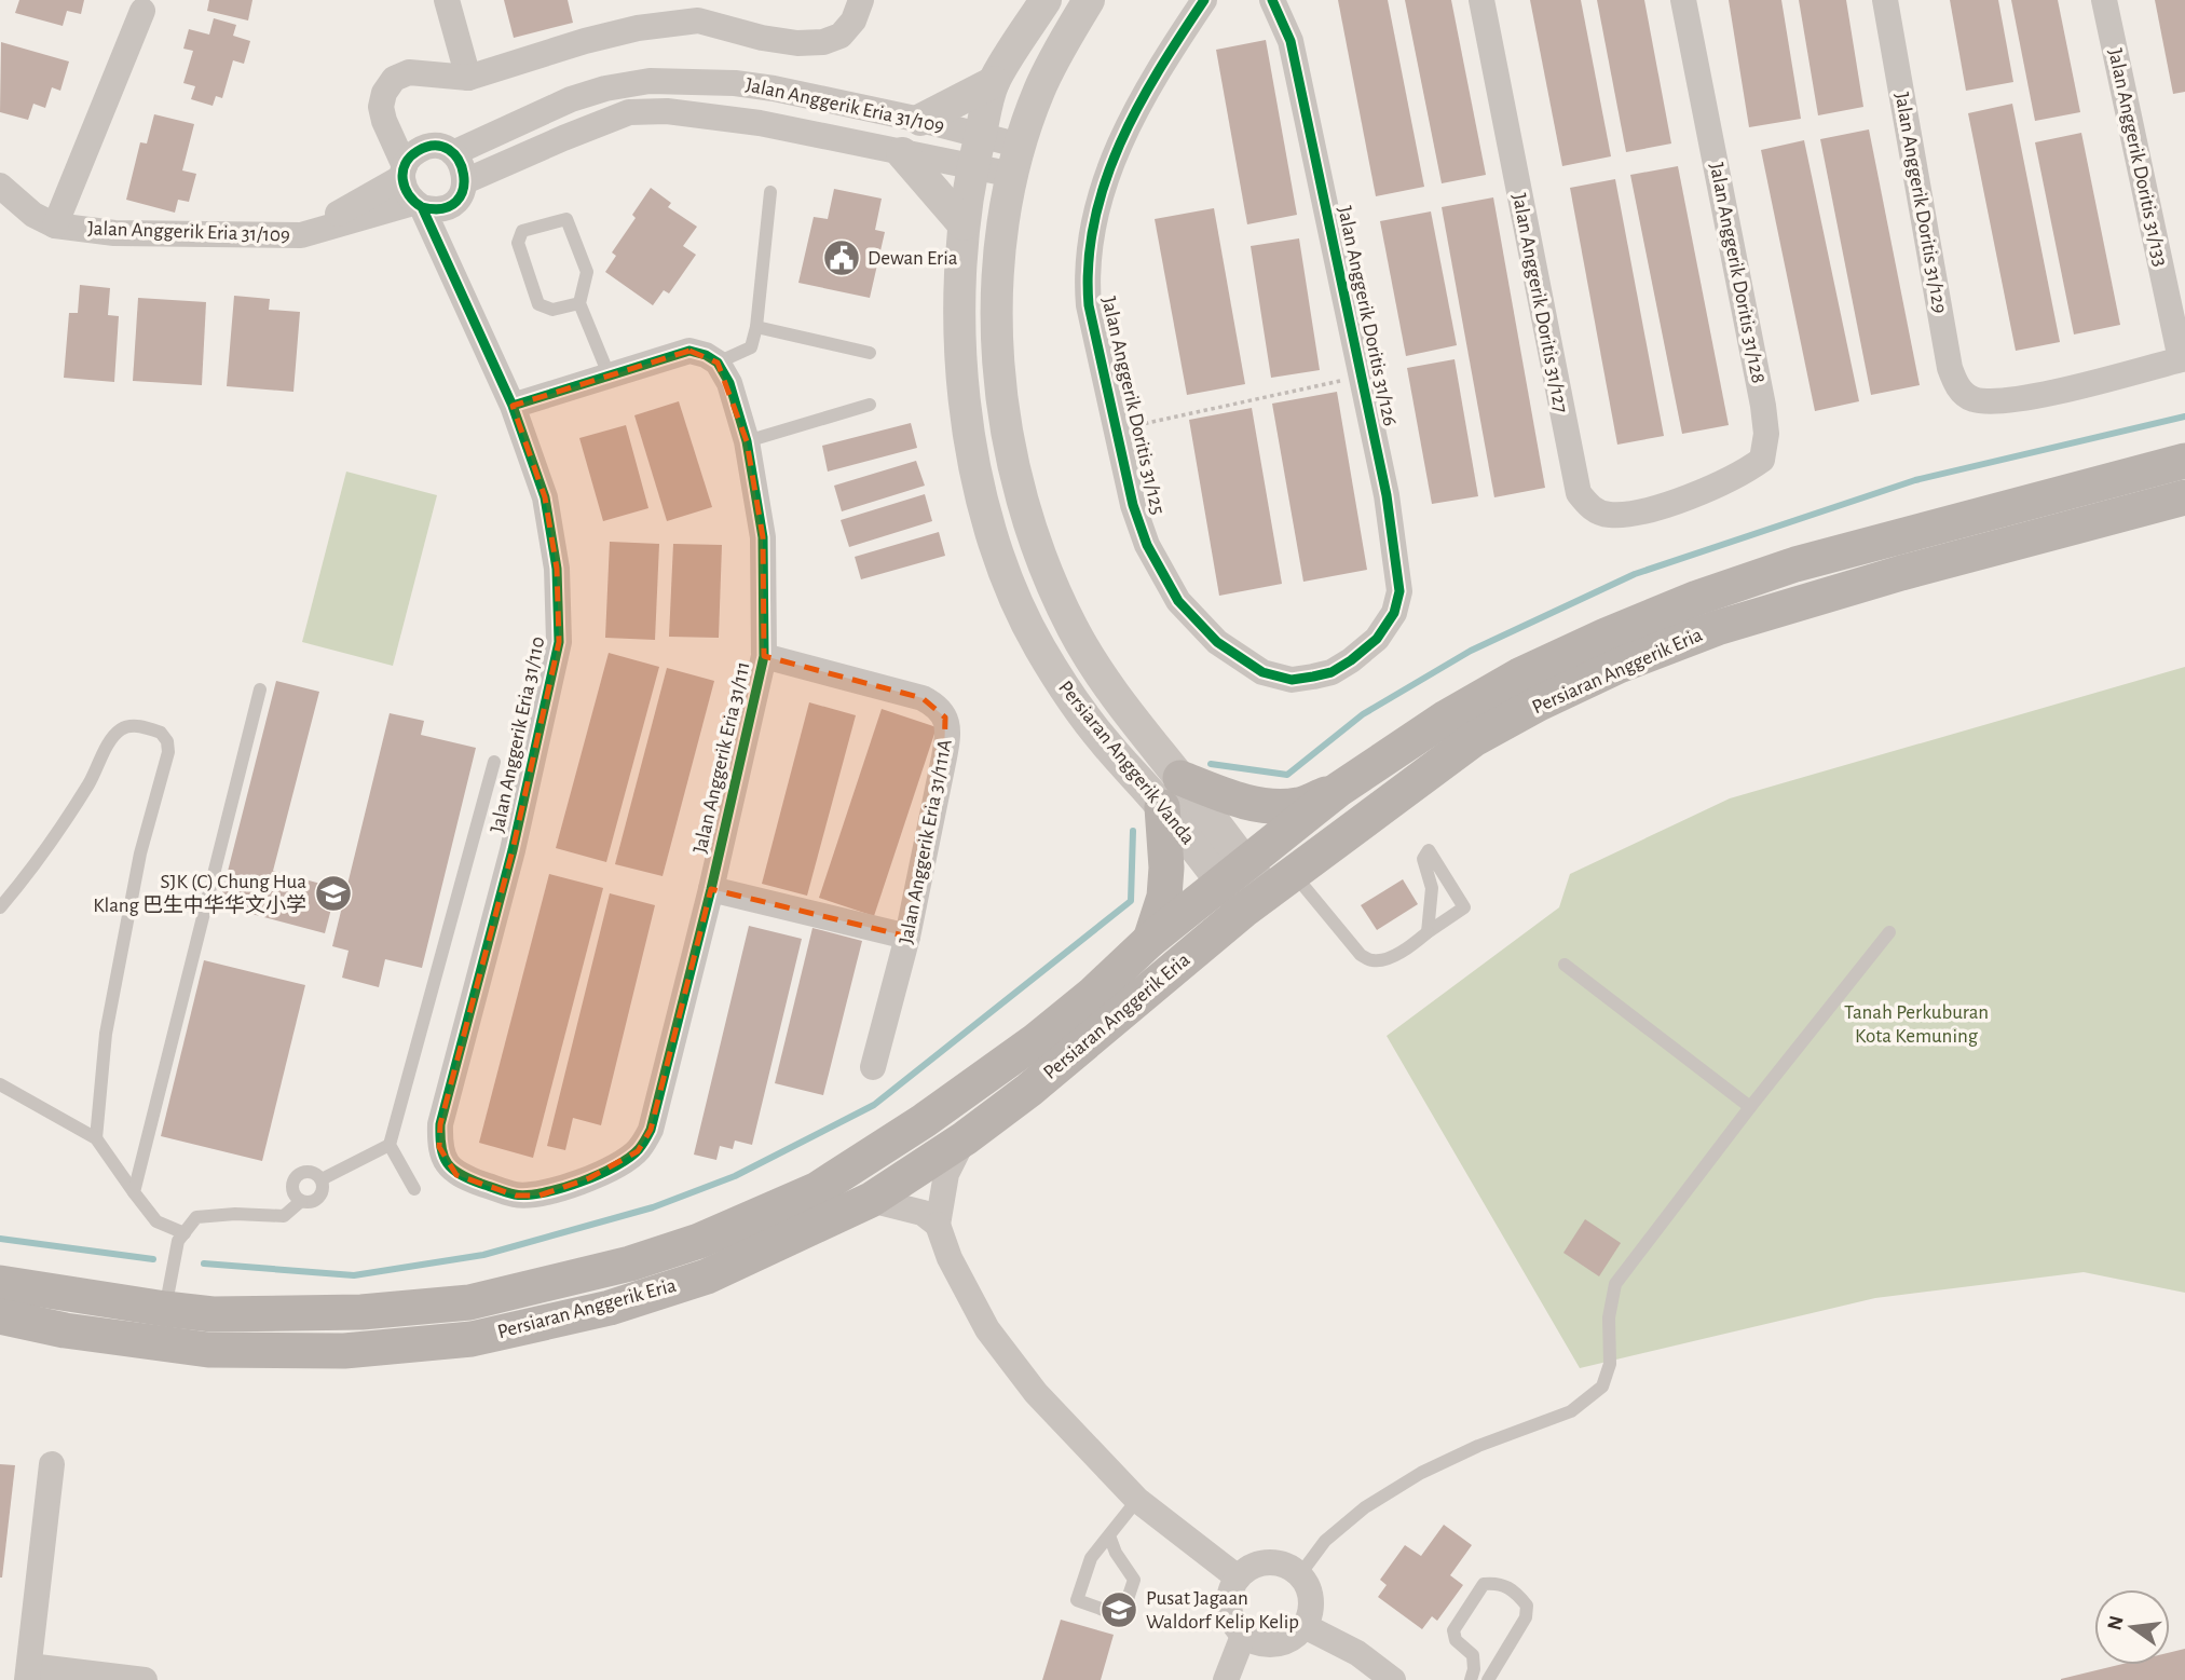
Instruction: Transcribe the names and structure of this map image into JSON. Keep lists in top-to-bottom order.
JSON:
{
  "streets": {
    "main road": ["Persiaran Anggerik Eria"],
    "street": [
      "Jalan Anggerik Eria 31/109",
      "Jalan Anggerik Doritis 31/133",
      "Jalan Anggerik Doritis 31/129",
      "Jalan Anggerik Doritis 31/128",
      "Jalan Anggerik Doritis 31/127",
      "Jalan Anggerik Doritis 31/126",
      "Jalan Anggerik Doritis 31/125",
      "Jalan Anggerik Eria 31/110",
      "Jalan Anggerik Eria 31/111",
      "Persiaran Anggerik Vanda",
      "Jalan Anggerik Eria 31/111A"
    ]
  },
  "crossings": [
    ["Jalan Anggerik Eria 31/109", "Jalan Anggerik Eria 31/110"],
    ["Jalan Anggerik Eria 31/109", "Persiaran Anggerik Vanda"],
    ["Jalan Anggerik Doritis 31/133", "Jalan Anggerik Doritis 31/129"],
    ["Jalan Anggerik Doritis 31/128", "Jalan Anggerik Doritis 31/127"],
    ["Jalan Anggerik Doritis 31/126", "Jalan Anggerik Doritis 31/125"],
    ["Persiaran Anggerik Eria", "Persiaran Anggerik Vanda"],
    ["Jalan Anggerik Eria 31/110", "Jalan Anggerik Eria 31/111"],
    ["Jalan Anggerik Eria 31/111", "Jalan Anggerik Eria 31/111A"]
  ],
  "parks": ["Tanah Perkuburan Kota Kemuning"],
  "places": {
    "public building": ["Dewan Eria"],
    "school or university": ["SJK (C) Chung Hua Klang 巴生中华华文小学", "Pusat Jagaan Waldorf Kelip Kelip"]
  },
  "north": "left"
}
